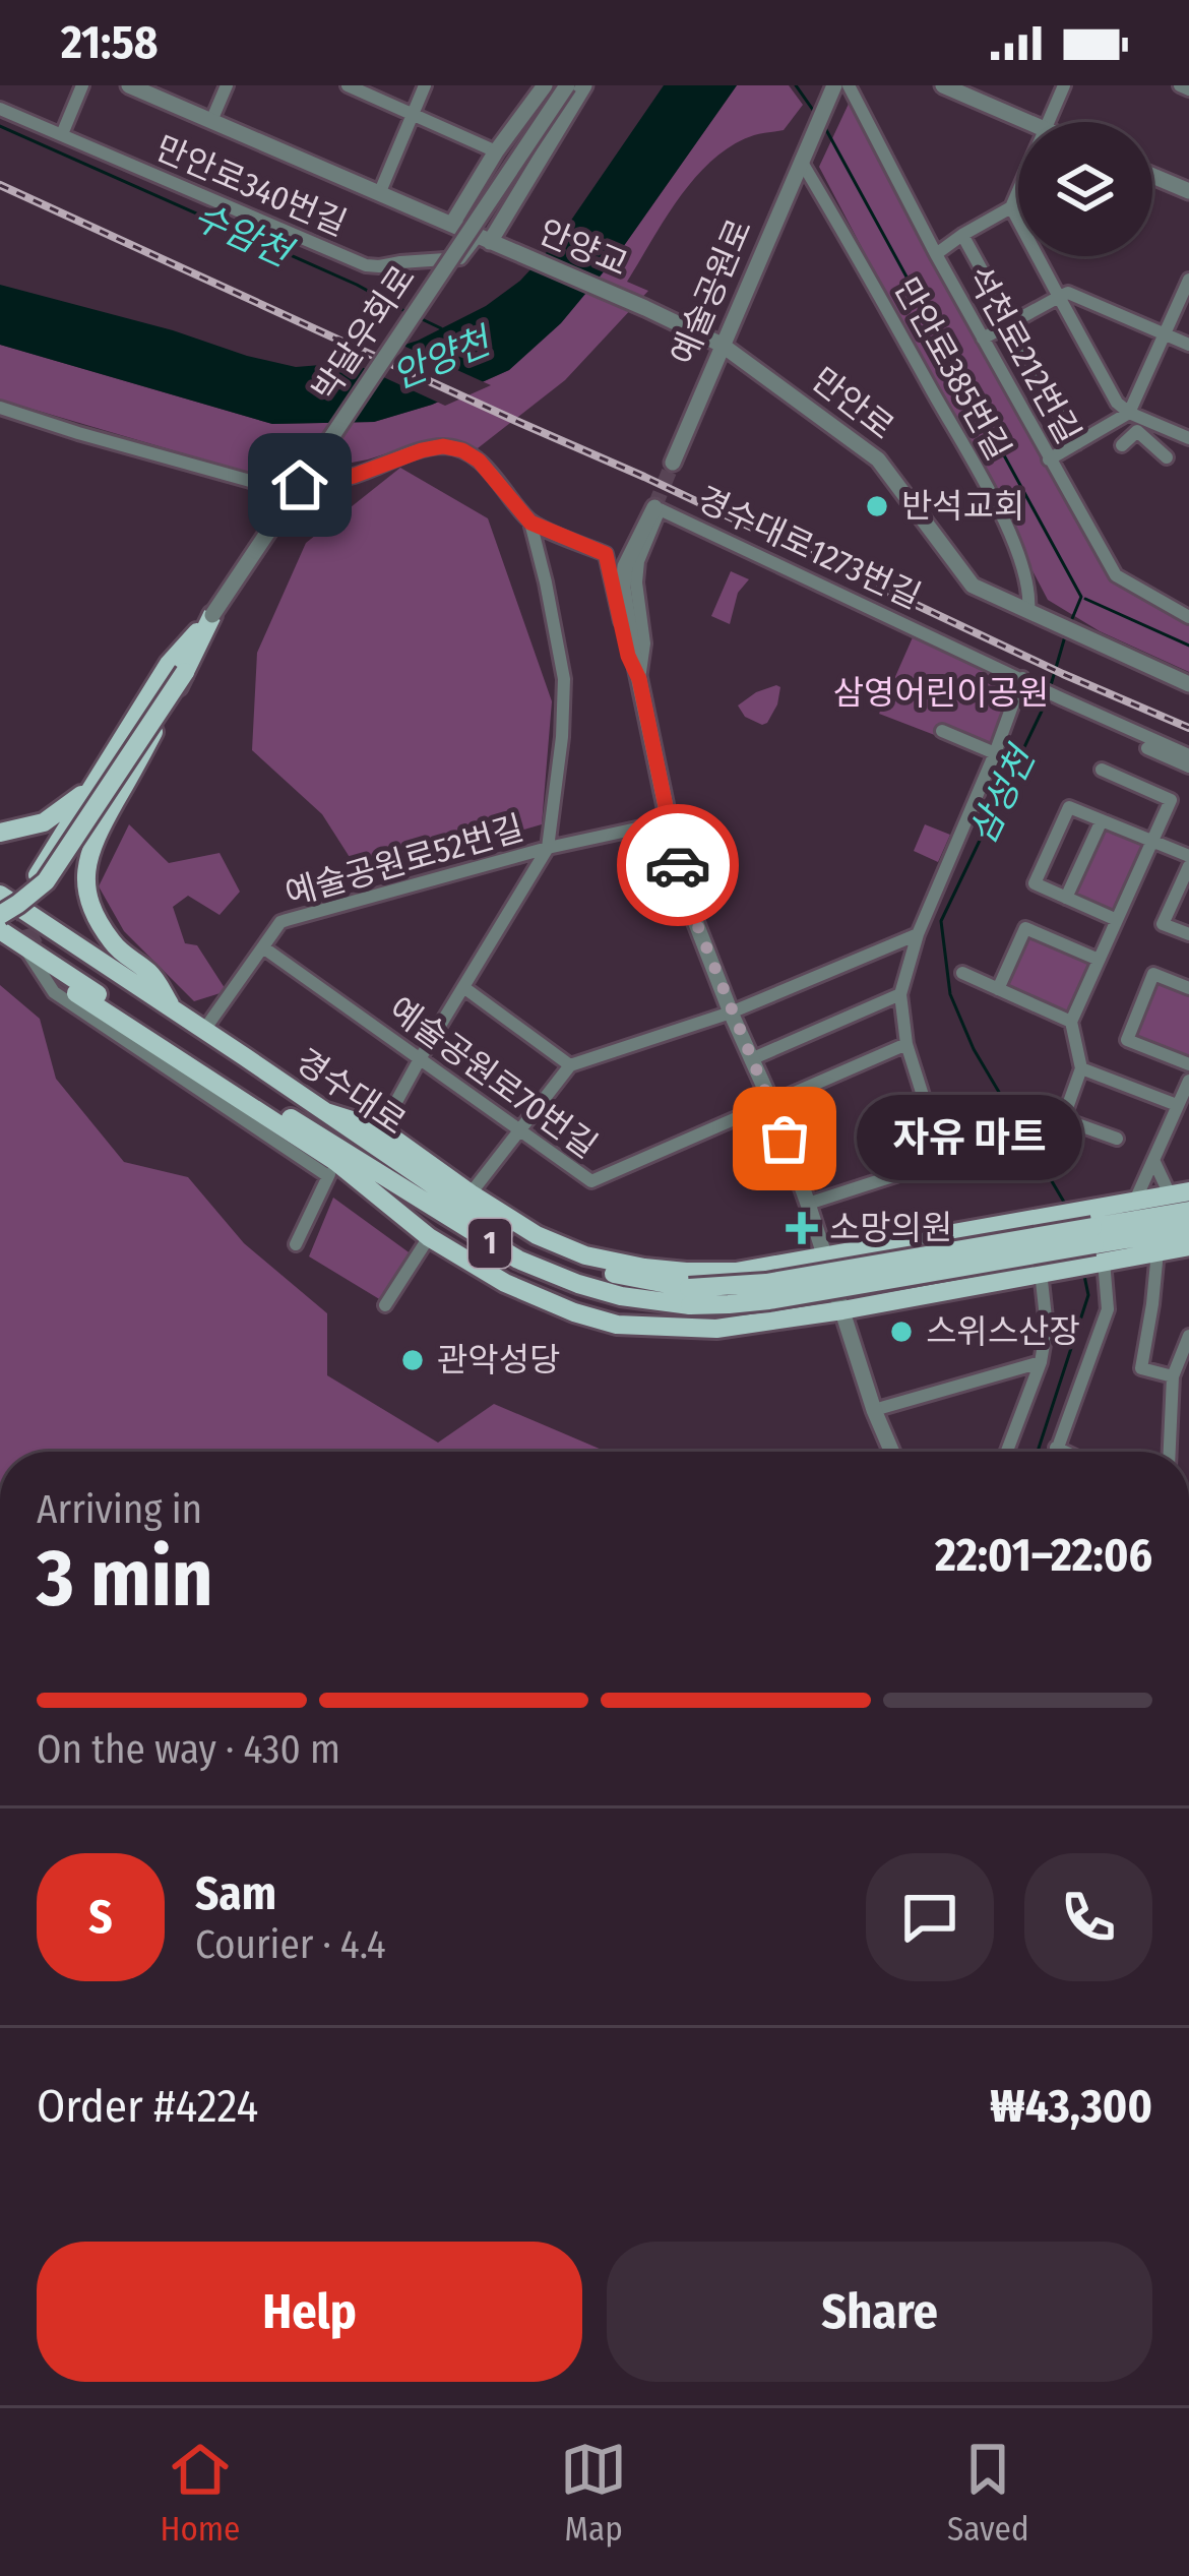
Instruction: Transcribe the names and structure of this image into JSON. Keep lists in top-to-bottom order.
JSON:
{
  "streets": {
    "main road": ["경수대로", "1"],
    "street": [
      "만안로340번길",
      "안양교",
      "예술공원로",
      "박달우회로",
      "석천로212번길",
      "만안로385번길",
      "만안로",
      "경수대로1273번길",
      "예술공원로52번길",
      "예술공원로70번길"
    ]
  },
  "crossings": [
    ["만안로340번길", "안양교"],
    ["안양교", "만안로"],
    ["예술공원로", "만안로385번길"],
    ["예술공원로", "만안로"],
    ["만안로385번길", "만안로"],
    ["예술공원로52번길", "예술공원로70번길"],
    ["예술공원로52번길", "경수대로"],
    ["예술공원로70번길", "경수대로"],
    ["경수대로", "1"]
  ],
  "water": ["수암천", "안양천", "삼성천"],
  "parks": ["삼영어린이공원"],
  "places": {
    "other": [
      "반석교회",
      "자유 마트",
      "스위스산장",
      "관악성당"
    ],
    "health": ["소망의원"]
  },
  "page": {
    "status": "21:58",
    "bubble": "자유 마트",
    "heading": ["3 min", "Arriving in", "22:01–22:06"],
    "panel": [
      "Sam",
      "Courier · 4.4",
      "Order #4224",
      "₩43,300"
    ],
    "bar": "On the way · 430 m",
    "round": "S",
    "buttons": ["Help", "Share"],
    "tabs": ["Home", "Map", "Saved"]
  }
}
